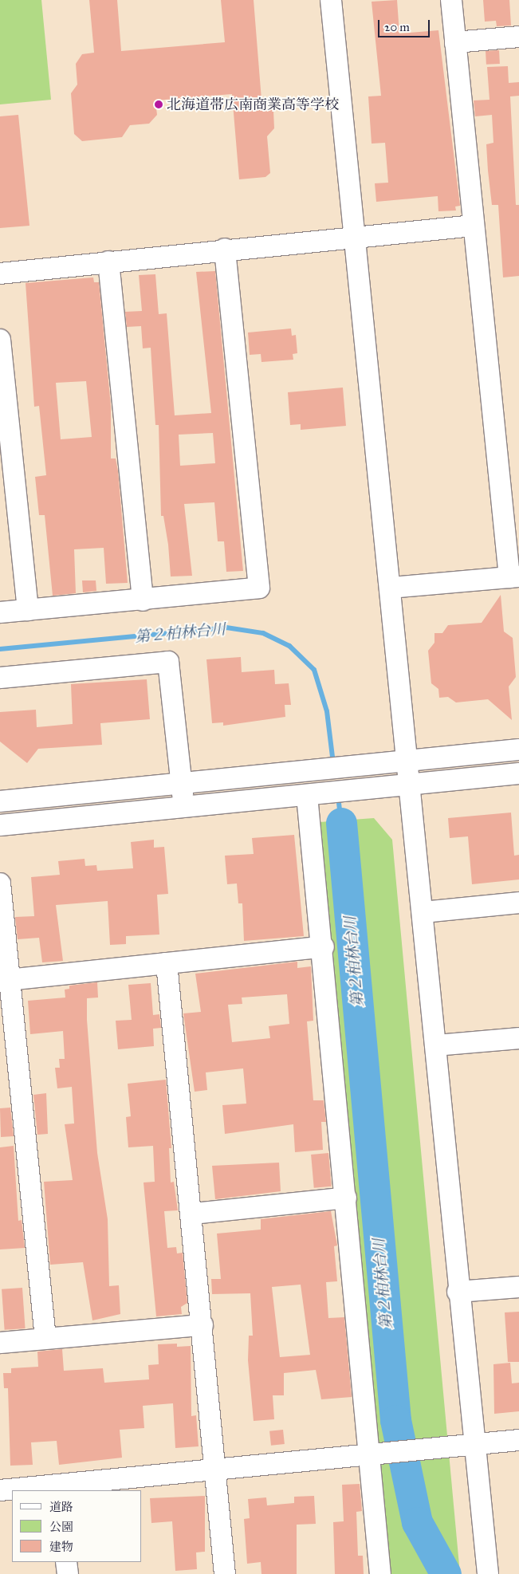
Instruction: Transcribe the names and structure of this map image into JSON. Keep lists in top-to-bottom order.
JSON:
{
  "water": ["第２柏林台川"],
  "places": ["北海道帯広南商業高等学校"],
  "legend": ["道路", "公園", "建物"],
  "scale_bar": "20 m"
}
